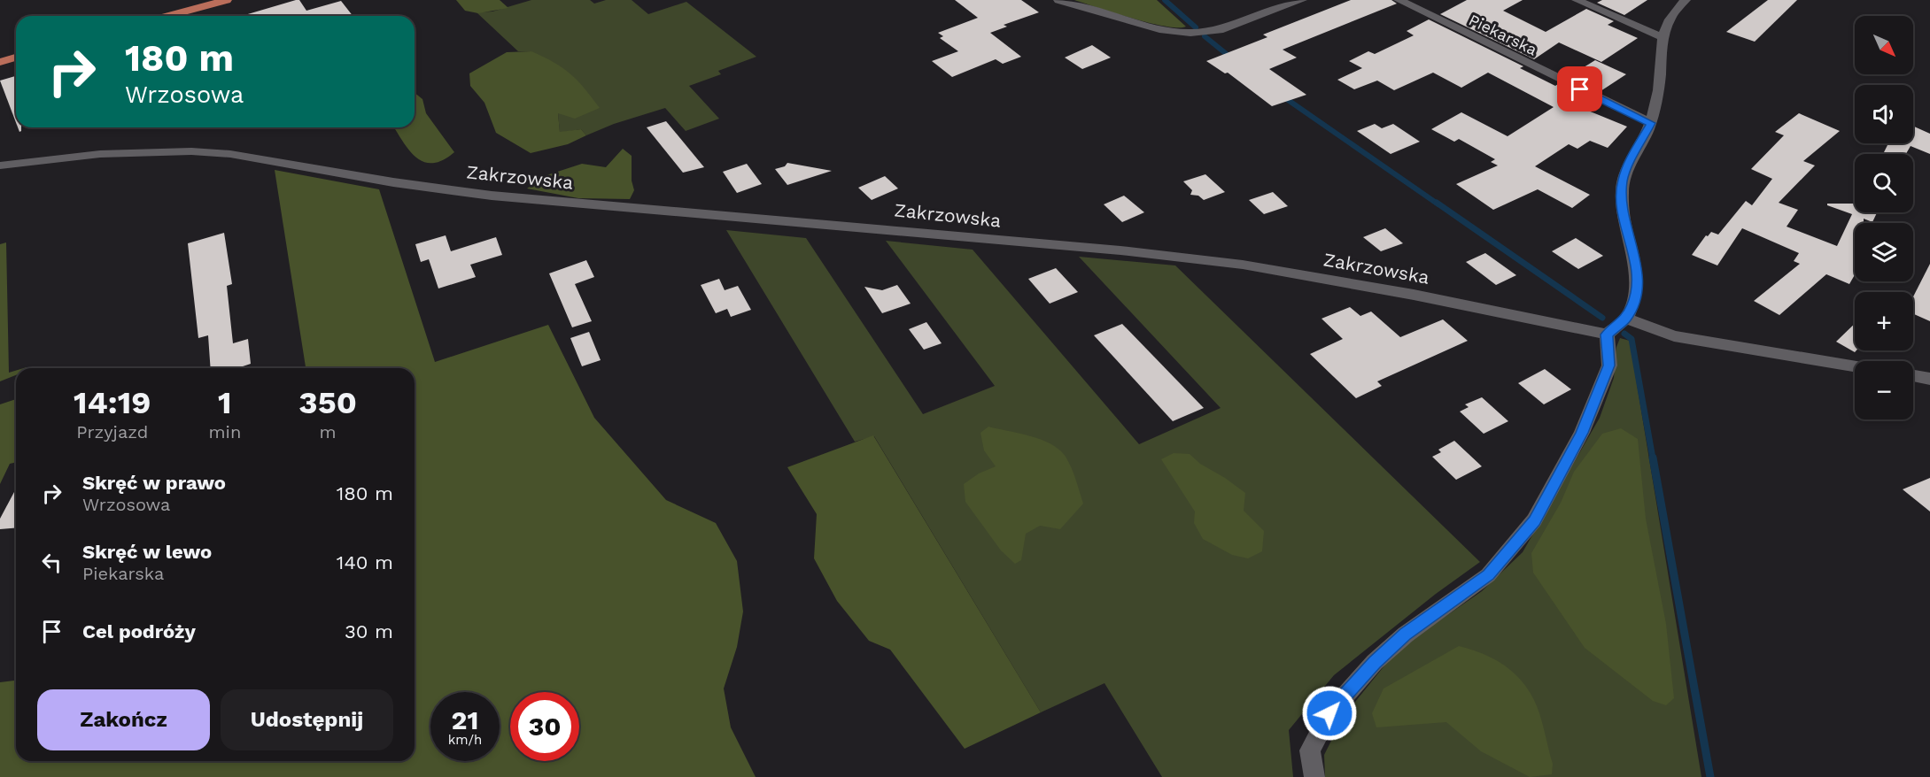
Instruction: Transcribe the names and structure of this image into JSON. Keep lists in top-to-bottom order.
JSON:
{
  "streets": {
    "street": ["Piekarska", "Zakrzowska"]
  },
  "north": "bottom right",
  "page": {
    "map_buttons": ["+", "−"],
    "turn": ["180 m", "Wrzosowa"],
    "eta": [
      "14:19",
      "Przyjazd",
      "1",
      "min",
      "350",
      "m"
    ],
    "list": [
      {
        "name": "Skręć w prawo",
        "note": "Wrzosowa",
        "value": "180 m"
      },
      {
        "name": "Skręć w lewo",
        "note": "Piekarska",
        "value": "140 m"
      },
      {
        "name": "Cel podróży",
        "value": "30 m"
      }
    ],
    "buttons": ["Zakończ", "Udostępnij"],
    "speed": "21 km/h",
    "limit": "30"
  }
}
